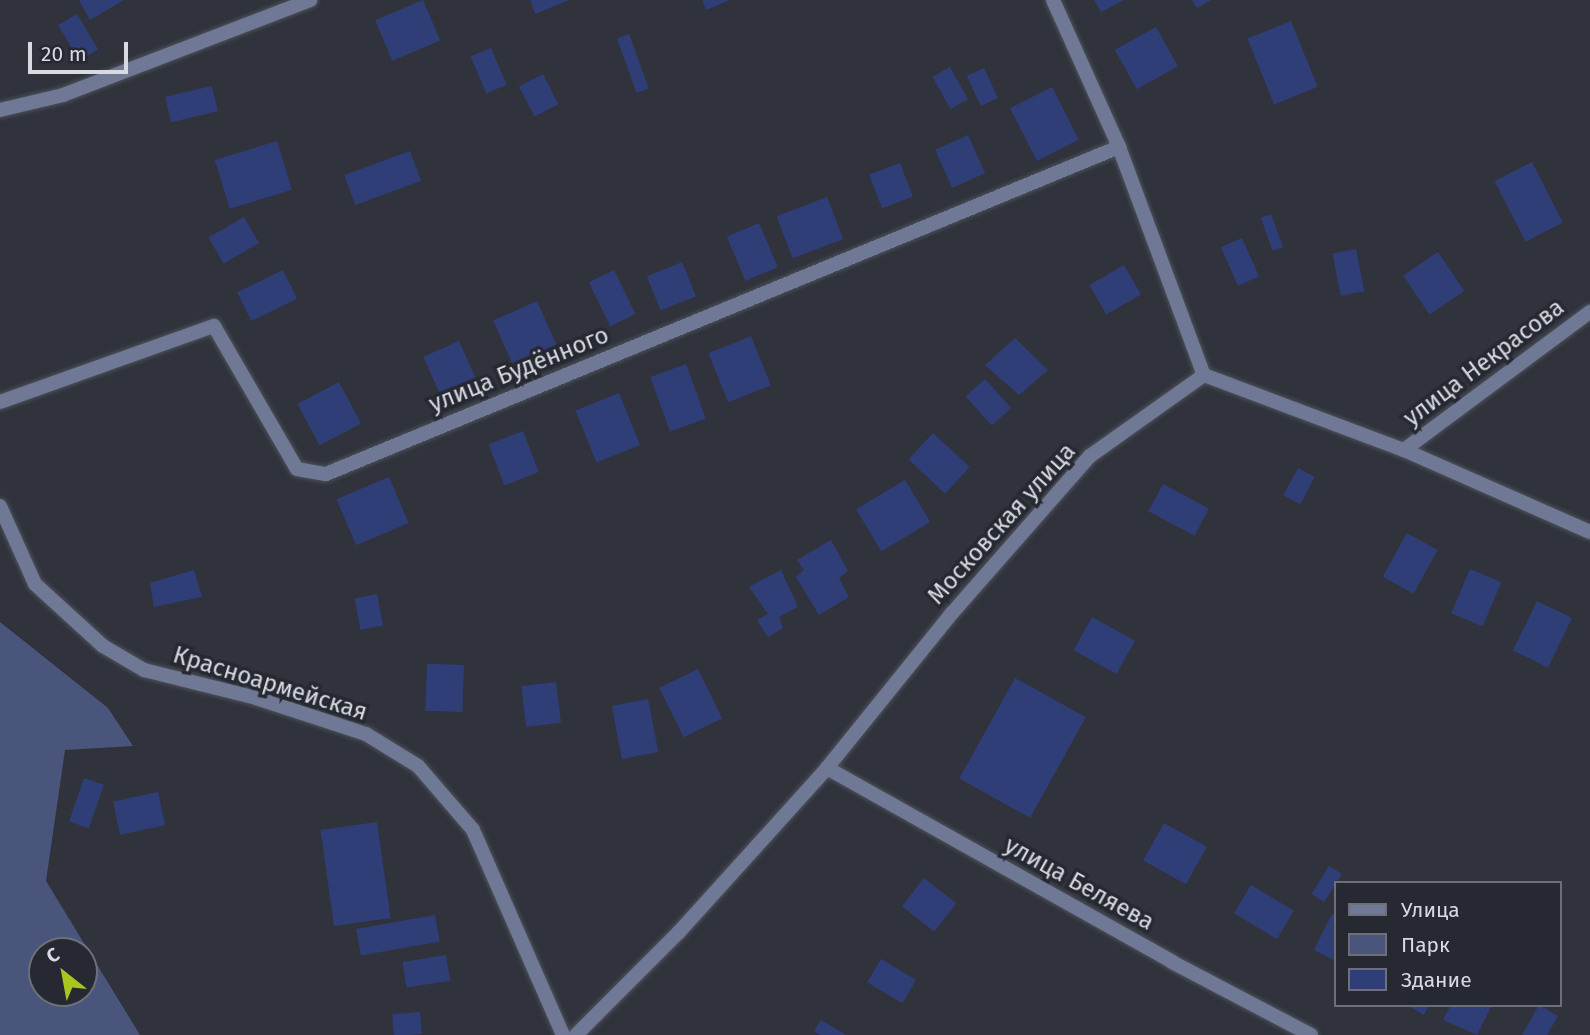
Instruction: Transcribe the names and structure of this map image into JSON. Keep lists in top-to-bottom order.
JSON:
{
  "streets": {
    "street": [
      "улица Некрасова",
      "улица Будённого",
      "Московская улица",
      "Красноармейская",
      "улица Беляева"
    ]
  },
  "crossings": [
    ["Московская улица", "улица Беляева"]
  ],
  "legend": ["Улица", "Парк", "Здание"],
  "scale_bar": "20 m",
  "north": "top left"
}
